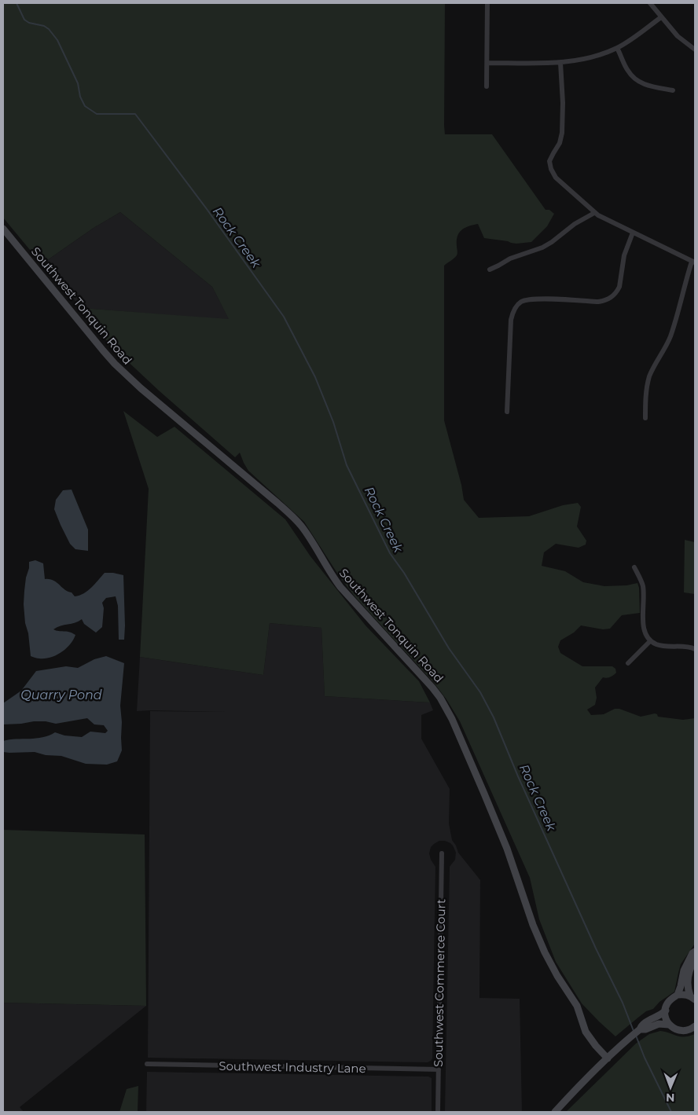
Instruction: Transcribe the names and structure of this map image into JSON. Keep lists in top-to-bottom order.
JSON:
{
  "streets": {
    "main road": ["Southwest Tonquin Road"],
    "street": ["Southwest Commerce Court", "Southwest Industry Lane"]
  },
  "crossings": [
    ["Southwest Commerce Court", "Southwest Industry Lane"]
  ],
  "water": ["Rock Creek", "Quarry Pond"],
  "north": "bottom"
}
